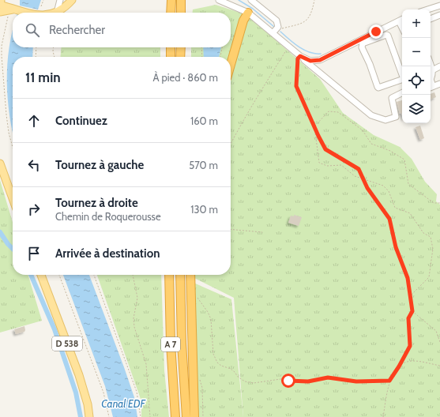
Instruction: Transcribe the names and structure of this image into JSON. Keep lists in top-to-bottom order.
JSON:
{
  "streets": {
    "highway": ["A 7"],
    "main road": ["D 538"]
  },
  "water": ["Canal EDF"],
  "page": {
    "map_buttons": ["+", "−"],
    "search": "Rechercher",
    "heading": ["11 min", "À pied · 860 m"],
    "list": [
      ["Continuez", "160 m"],
      ["Tournez à gauche", "570 m"],
      ["Tournez à droite", "Chemin de Roquerousse", "130 m"],
      "Arrivée à destination"
    ]
  }
}
